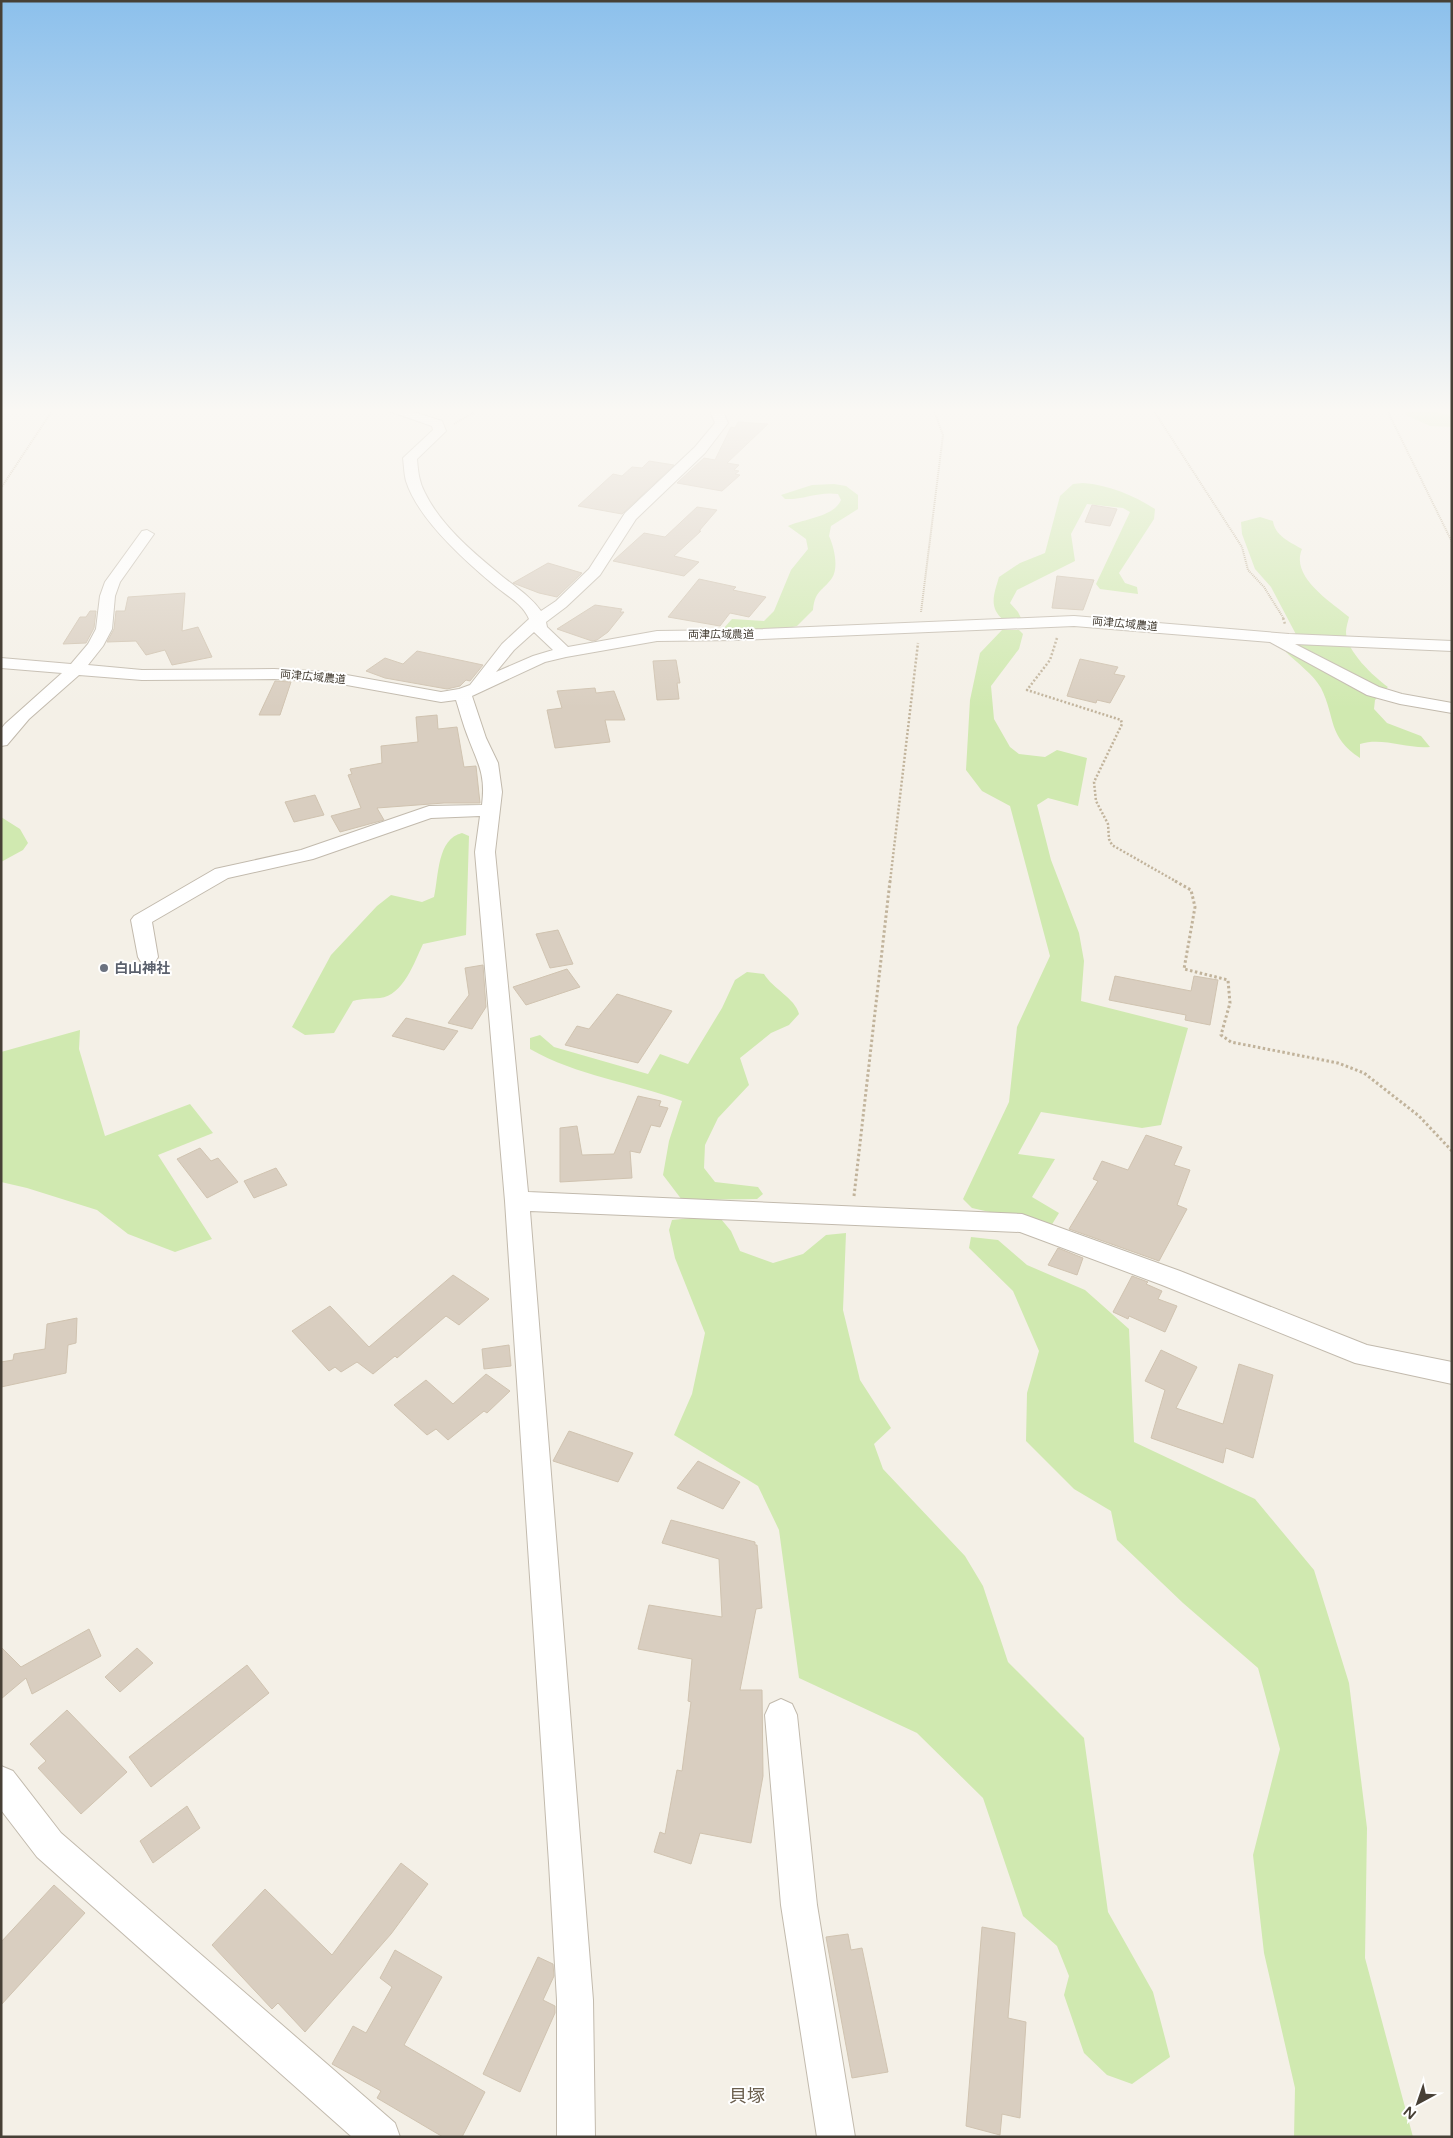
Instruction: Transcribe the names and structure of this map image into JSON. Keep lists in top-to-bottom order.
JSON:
{
  "streets": {
    "street": ["両津広域農道"]
  },
  "districts": ["貝塚"],
  "places": ["白山神社"],
  "north": "bottom left"
}
